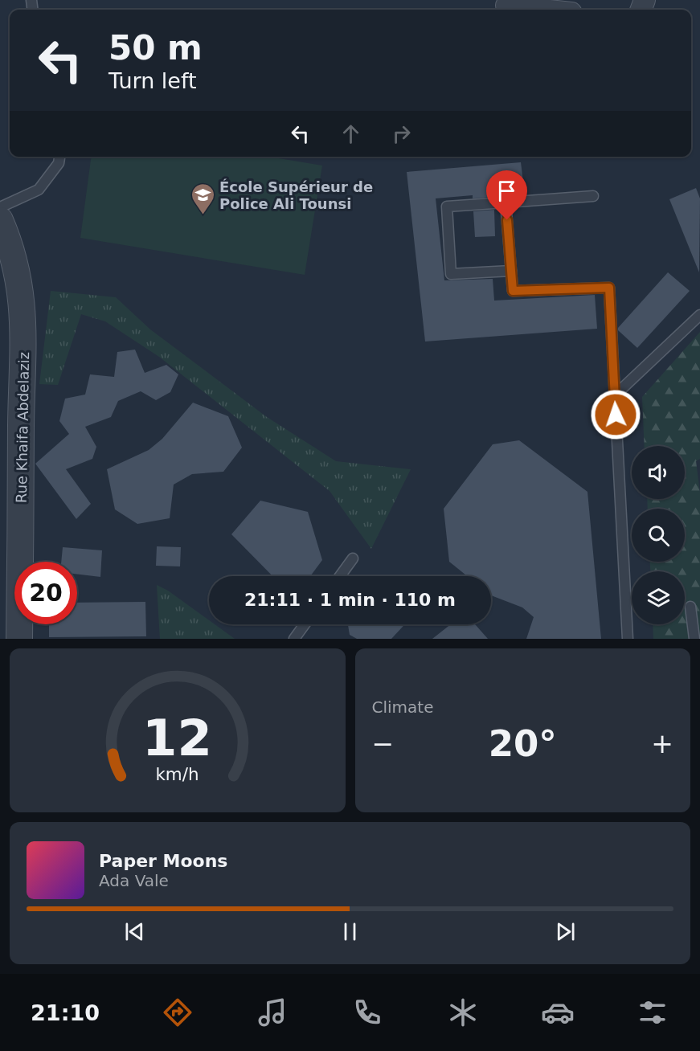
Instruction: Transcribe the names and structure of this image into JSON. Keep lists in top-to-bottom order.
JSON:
{
  "streets": {
    "street": ["Rue Khaifa Abdelaziz"]
  },
  "places": {
    "school or university": ["École Supérieur de Police Ali Tounsi"]
  },
  "page": {
    "turn": ["50 m", "Turn left"],
    "limit": "20",
    "trip": "21:11 · 1 min · 110 m",
    "tile": "Climate",
    "heat": ["−", "20°", "+"],
    "song": ["Paper Moons", "Ada Vale"],
    "tabs": "21:10",
    "gauge": ["12", "km/h"]
  }
}
